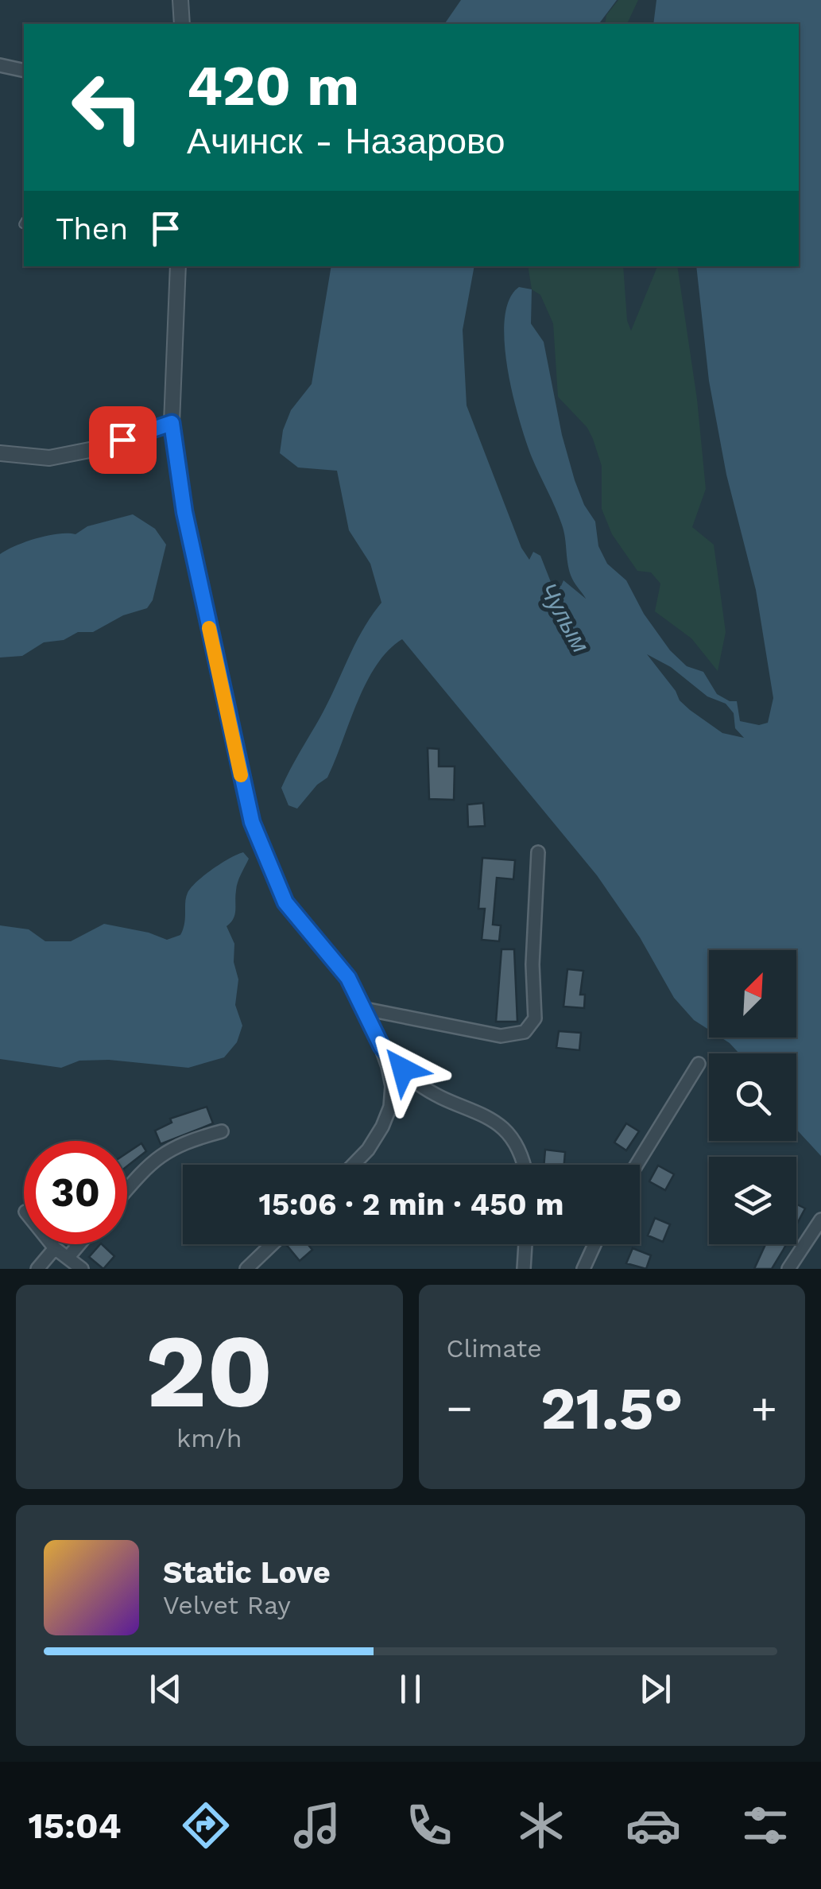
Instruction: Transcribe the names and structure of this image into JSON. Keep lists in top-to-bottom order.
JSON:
{
  "water": ["Чулым"],
  "north": "top right",
  "page": {
    "turn": ["420 m", "Ачинск - Назарово"],
    "then": "Then",
    "limit": "30",
    "trip": "15:06 · 2 min · 450 m",
    "tile": [
      ["20", "km/h"],
      "Climate"
    ],
    "heat": ["−", "21.5°", "+"],
    "song": ["Static Love", "Velvet Ray"],
    "tabs": "15:04"
  }
}
